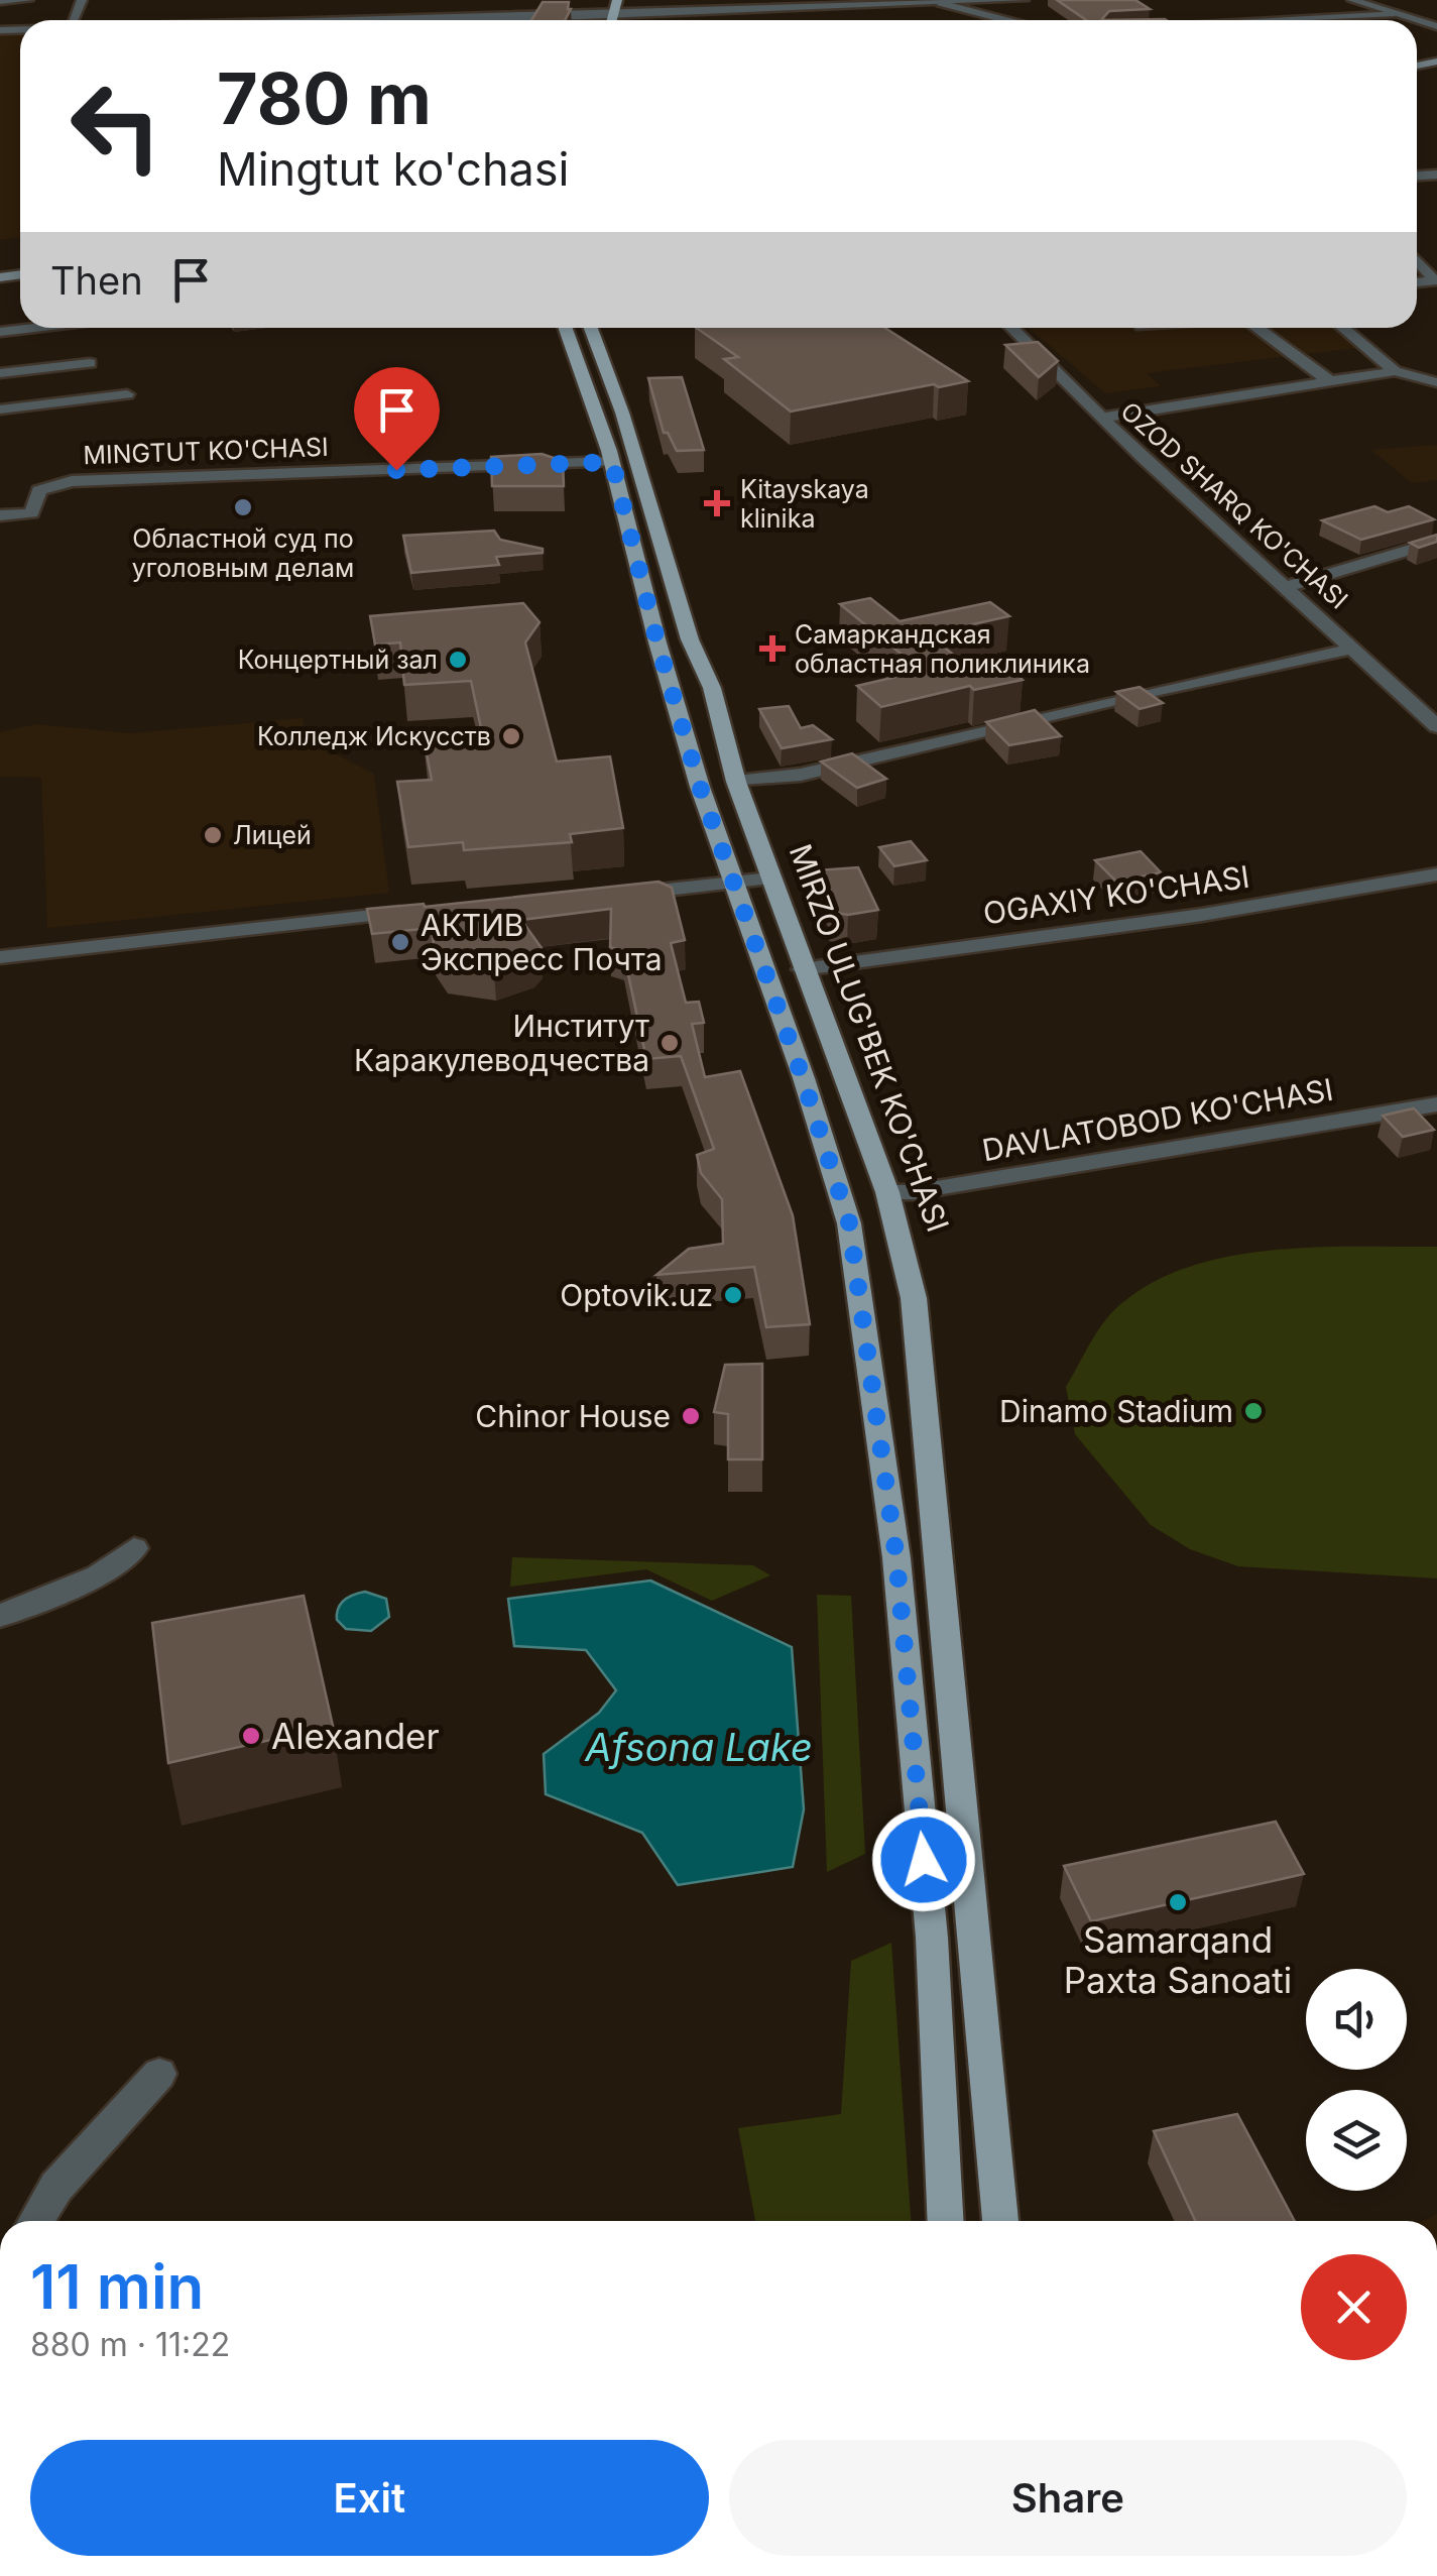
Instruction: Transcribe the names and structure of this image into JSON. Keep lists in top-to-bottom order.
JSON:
{
  "streets": {
    "main road": ["MIRZO ULUG'BEK KO'CHASI"],
    "street": [
      "MINGTUT KO'CHASI",
      "OZOD SHARQ KO'CHASI",
      "OGAXIY KO'CHASI",
      "DAVLATOBOD KO'CHASI"
    ]
  },
  "crossings": [
    ["OGAXIY KO'CHASI", "MIRZO ULUG'BEK KO'CHASI"],
    ["MIRZO ULUG'BEK KO'CHASI", "DAVLATOBOD KO'CHASI"]
  ],
  "water": ["Afsona Lake"],
  "places": {
    "health": ["Kitayskaya klinika", "Самаркандская областная поликлиника"],
    "other": [
      "Областной суд по уголовным делам",
      "Концертный зал",
      "Колледж Искусств",
      "Лицей",
      "АКТИВ Экспресс Почта",
      "Институт Каракулеводчества",
      "Optovik.uz",
      "Dinamo Stadium",
      "Chinor House",
      "Alexander",
      "Samarqand Paxta Sanoati"
    ]
  },
  "page": {
    "turn": ["780 m", "Mingtut ko'chasi"],
    "then": "Then",
    "heading": ["11 min", "880 m · 11:22"],
    "buttons": ["Exit", "Share"]
  }
}
